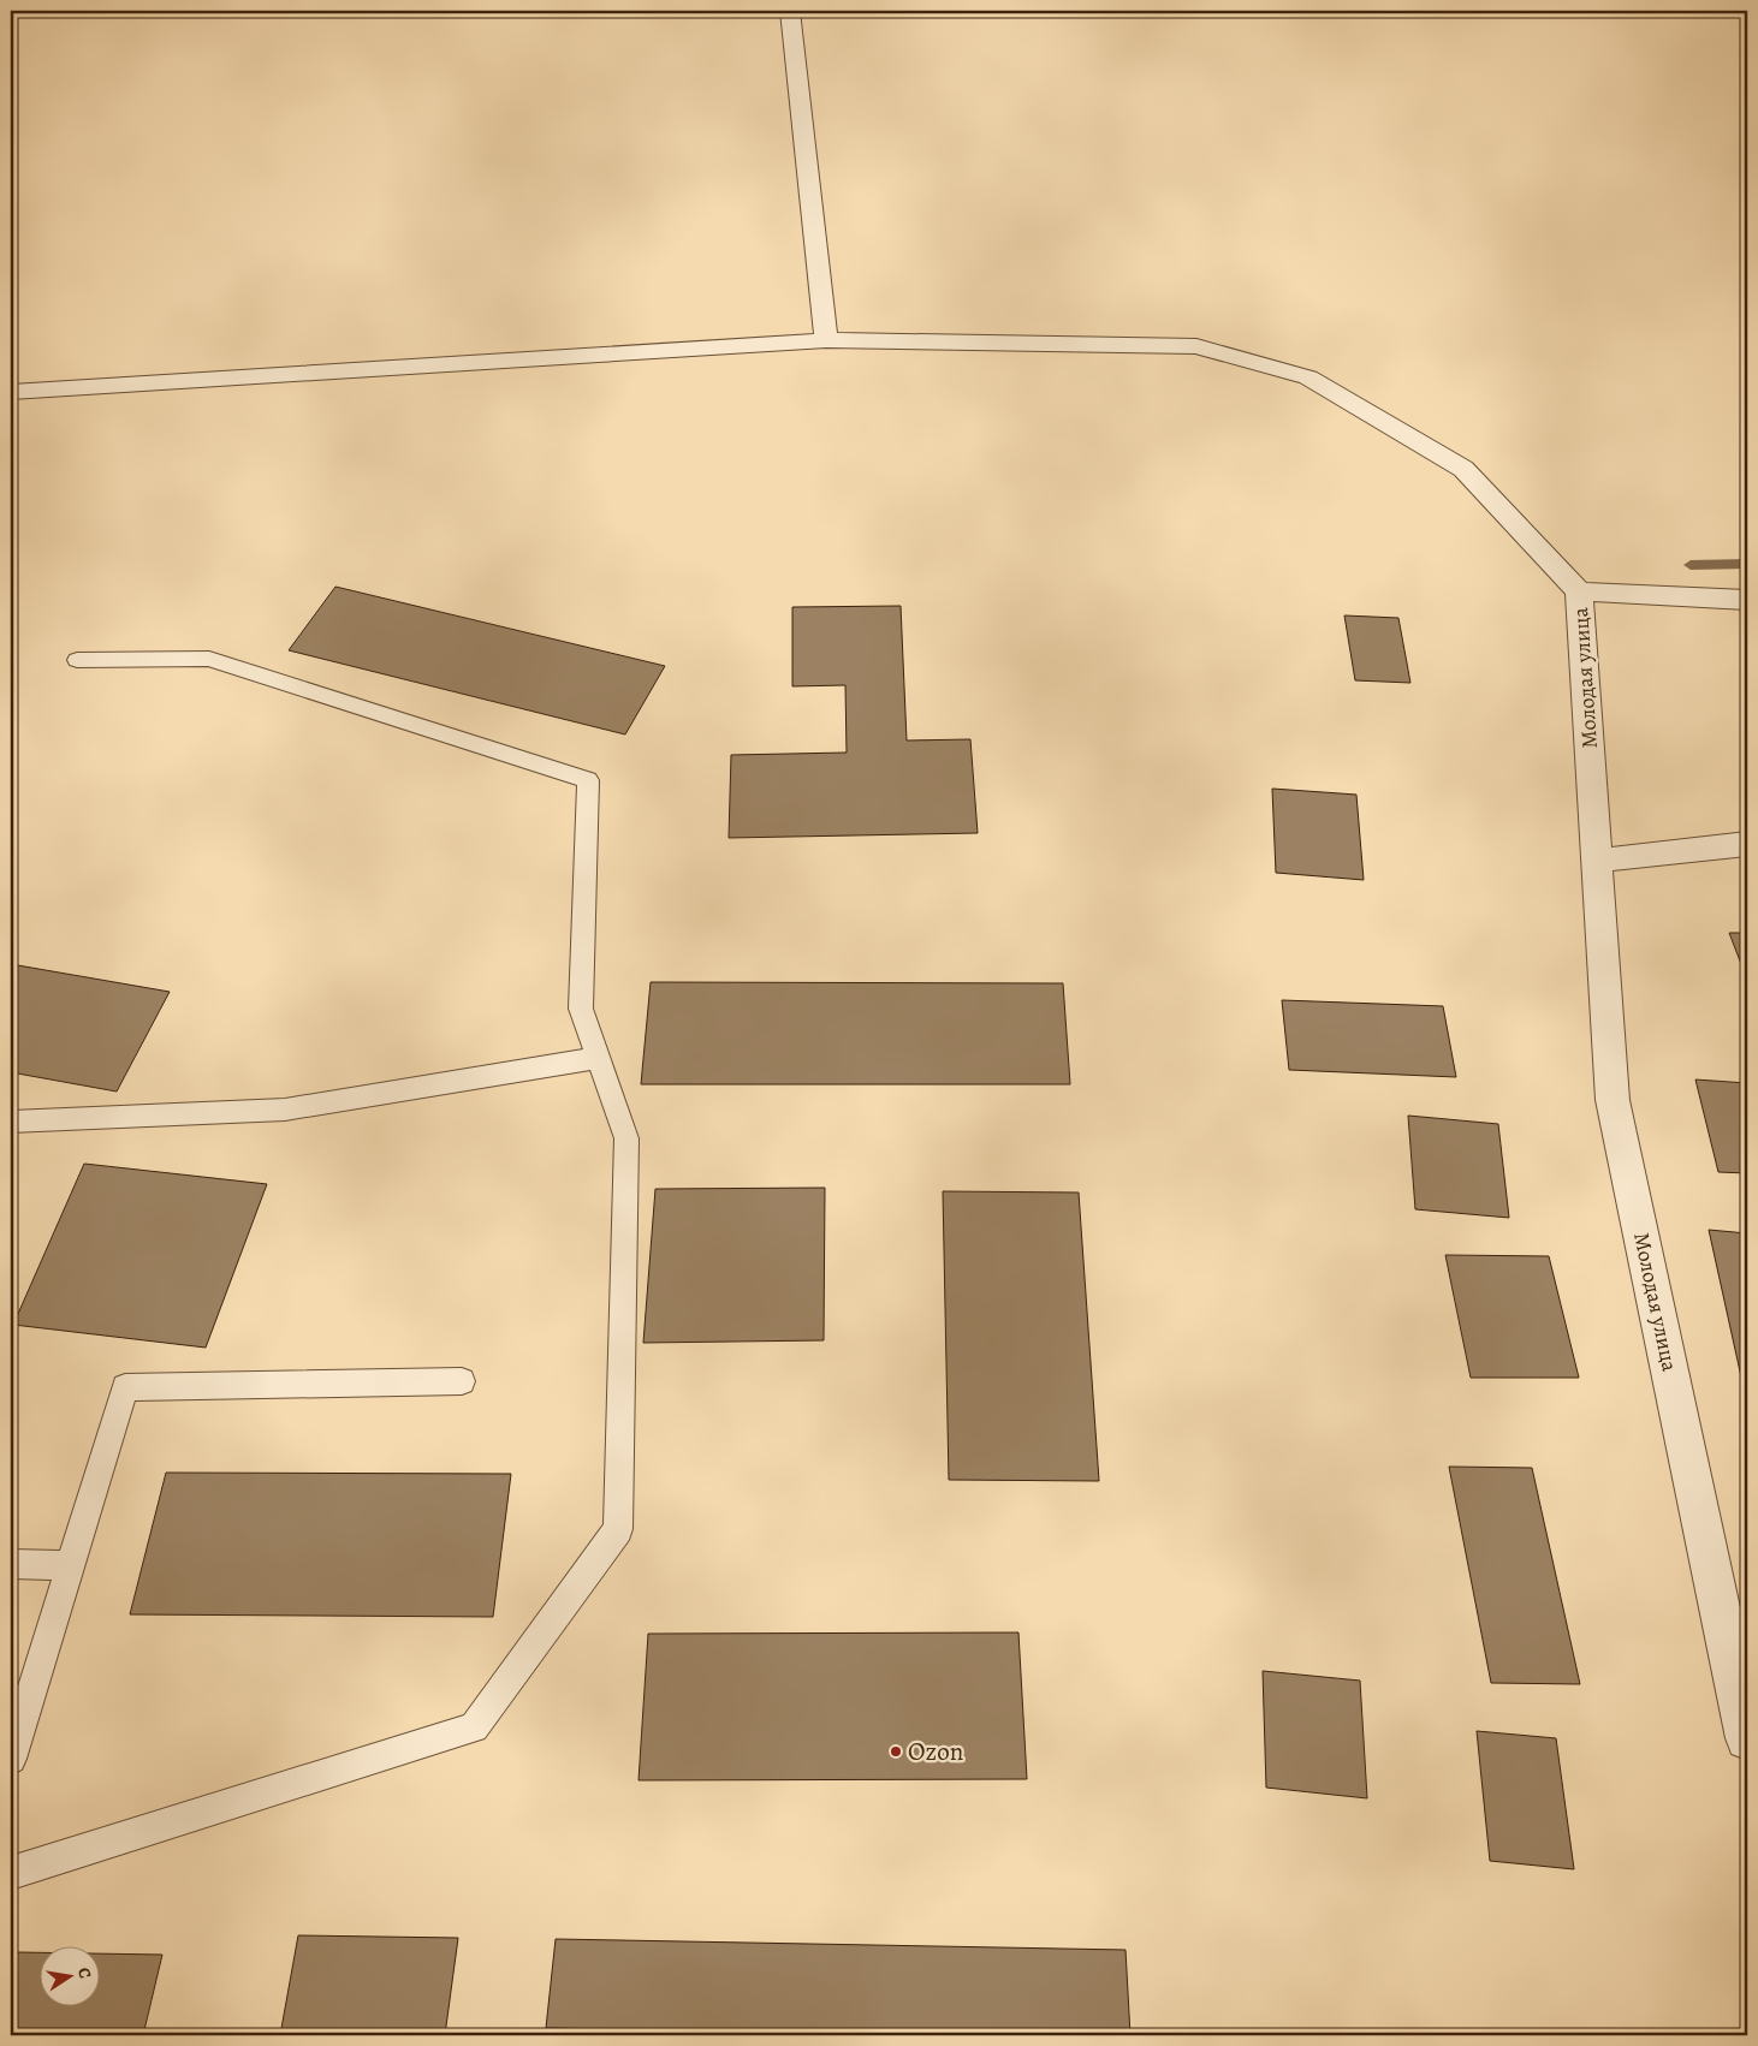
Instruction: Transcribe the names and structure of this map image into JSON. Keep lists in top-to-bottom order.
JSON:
{
  "streets": {
    "street": ["Молодая улица"]
  },
  "places": ["Ozon"],
  "north": "right"
}
